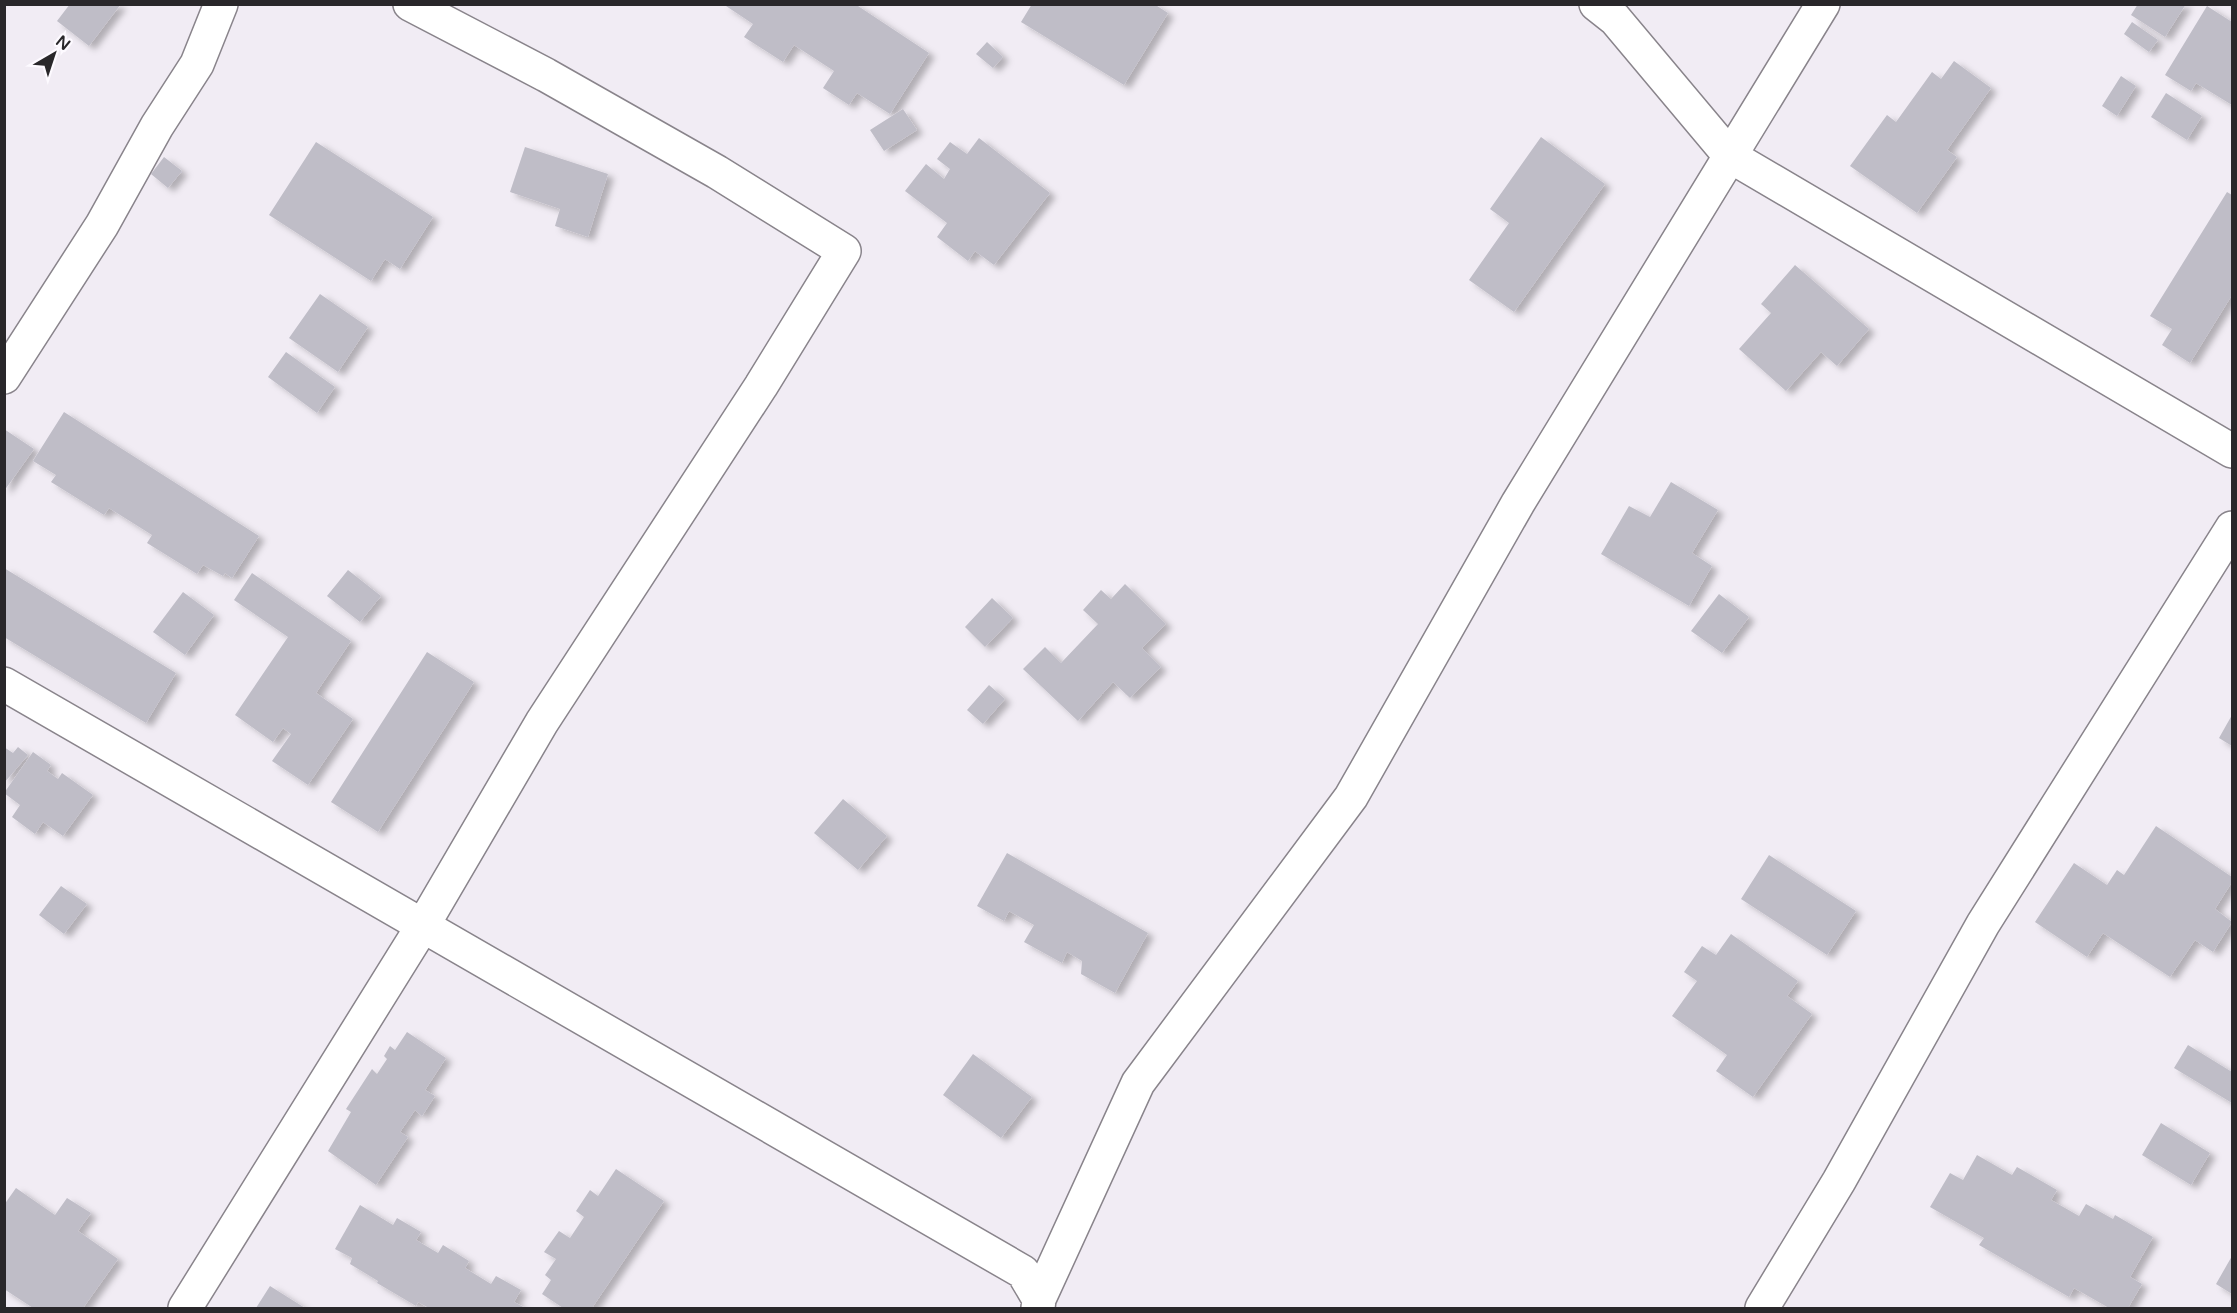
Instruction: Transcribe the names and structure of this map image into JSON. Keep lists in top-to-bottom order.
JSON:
{
  "north": "top right"
}
